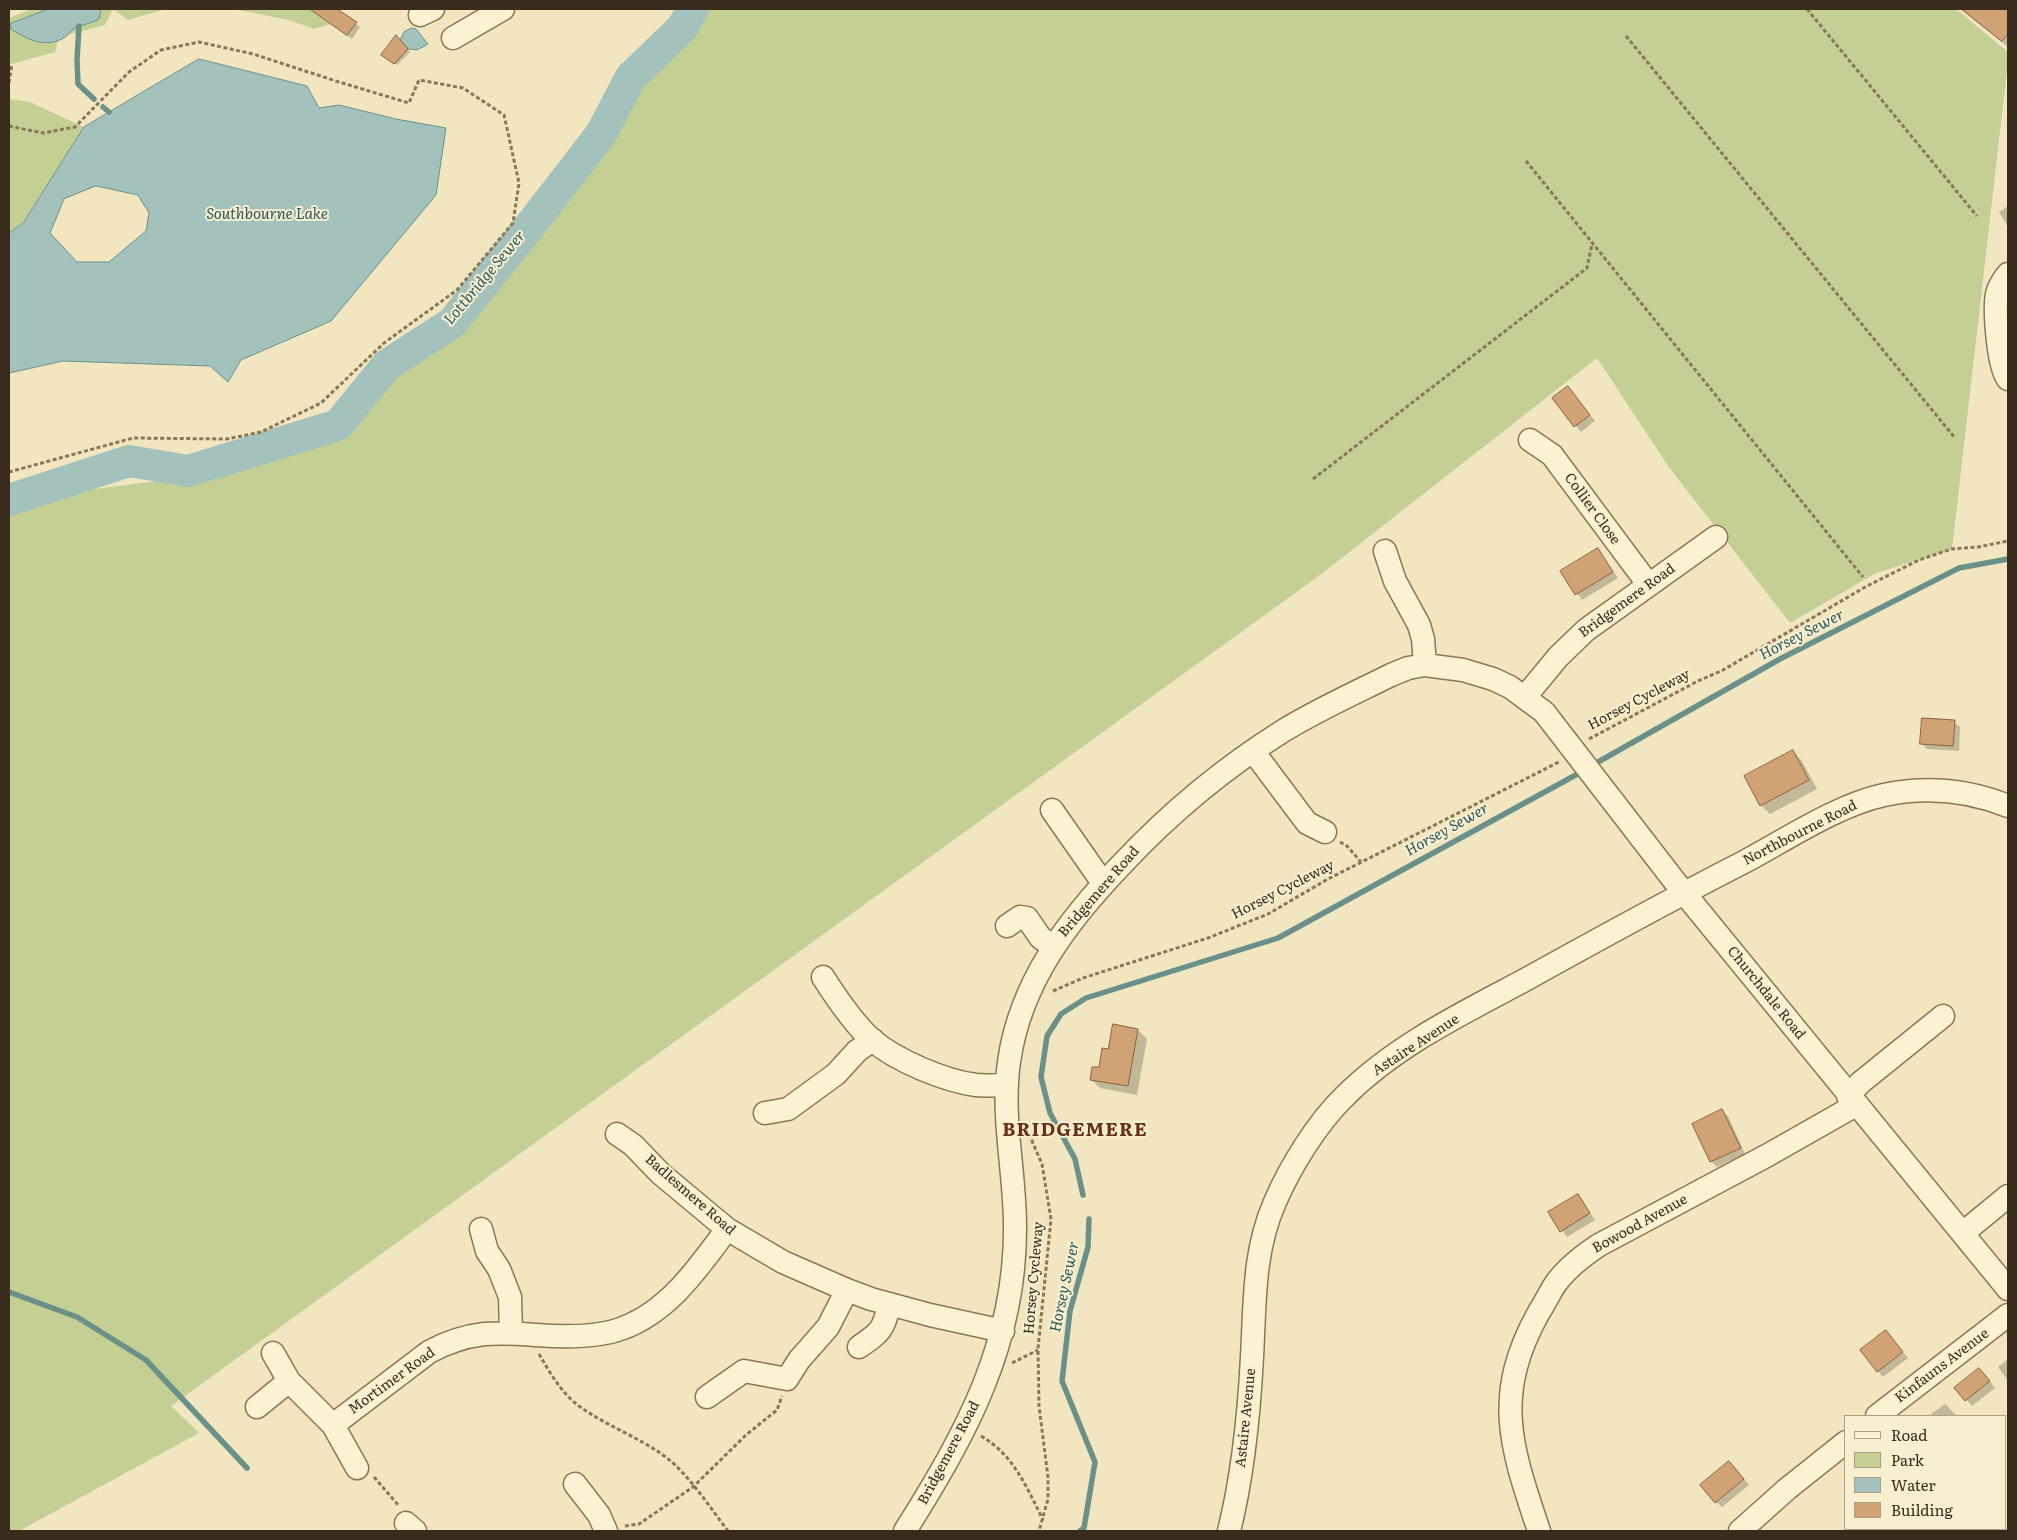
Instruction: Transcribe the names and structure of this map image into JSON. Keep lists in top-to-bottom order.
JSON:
{
  "streets": {
    "street": [
      "Collier Close",
      "Bridgemere Road",
      "Northbourne Road",
      "Churchdale Road",
      "Astaire Avenue",
      "Badlesmere Road",
      "Bowood Avenue",
      "Kinfauns Avenue",
      "Mortimer Road"
    ],
    "path": ["Horsey Cycleway"]
  },
  "crossings": [
    ["Collier Close", "Bridgemere Road"],
    ["Bridgemere Road", "Churchdale Road"],
    ["Bridgemere Road", "Badlesmere Road"],
    ["Horsey Cycleway", "Churchdale Road"],
    ["Northbourne Road", "Churchdale Road"],
    ["Northbourne Road", "Astaire Avenue"],
    ["Churchdale Road", "Astaire Avenue"],
    ["Churchdale Road", "Bowood Avenue"],
    ["Badlesmere Road", "Mortimer Road"]
  ],
  "districts": ["BRIDGEMERE"],
  "water": ["Southbourne Lake", "Lottbridge Sewer", "Horsey Sewer"],
  "legend": [
    "Road",
    "Park",
    "Water",
    "Building"
  ]
}
